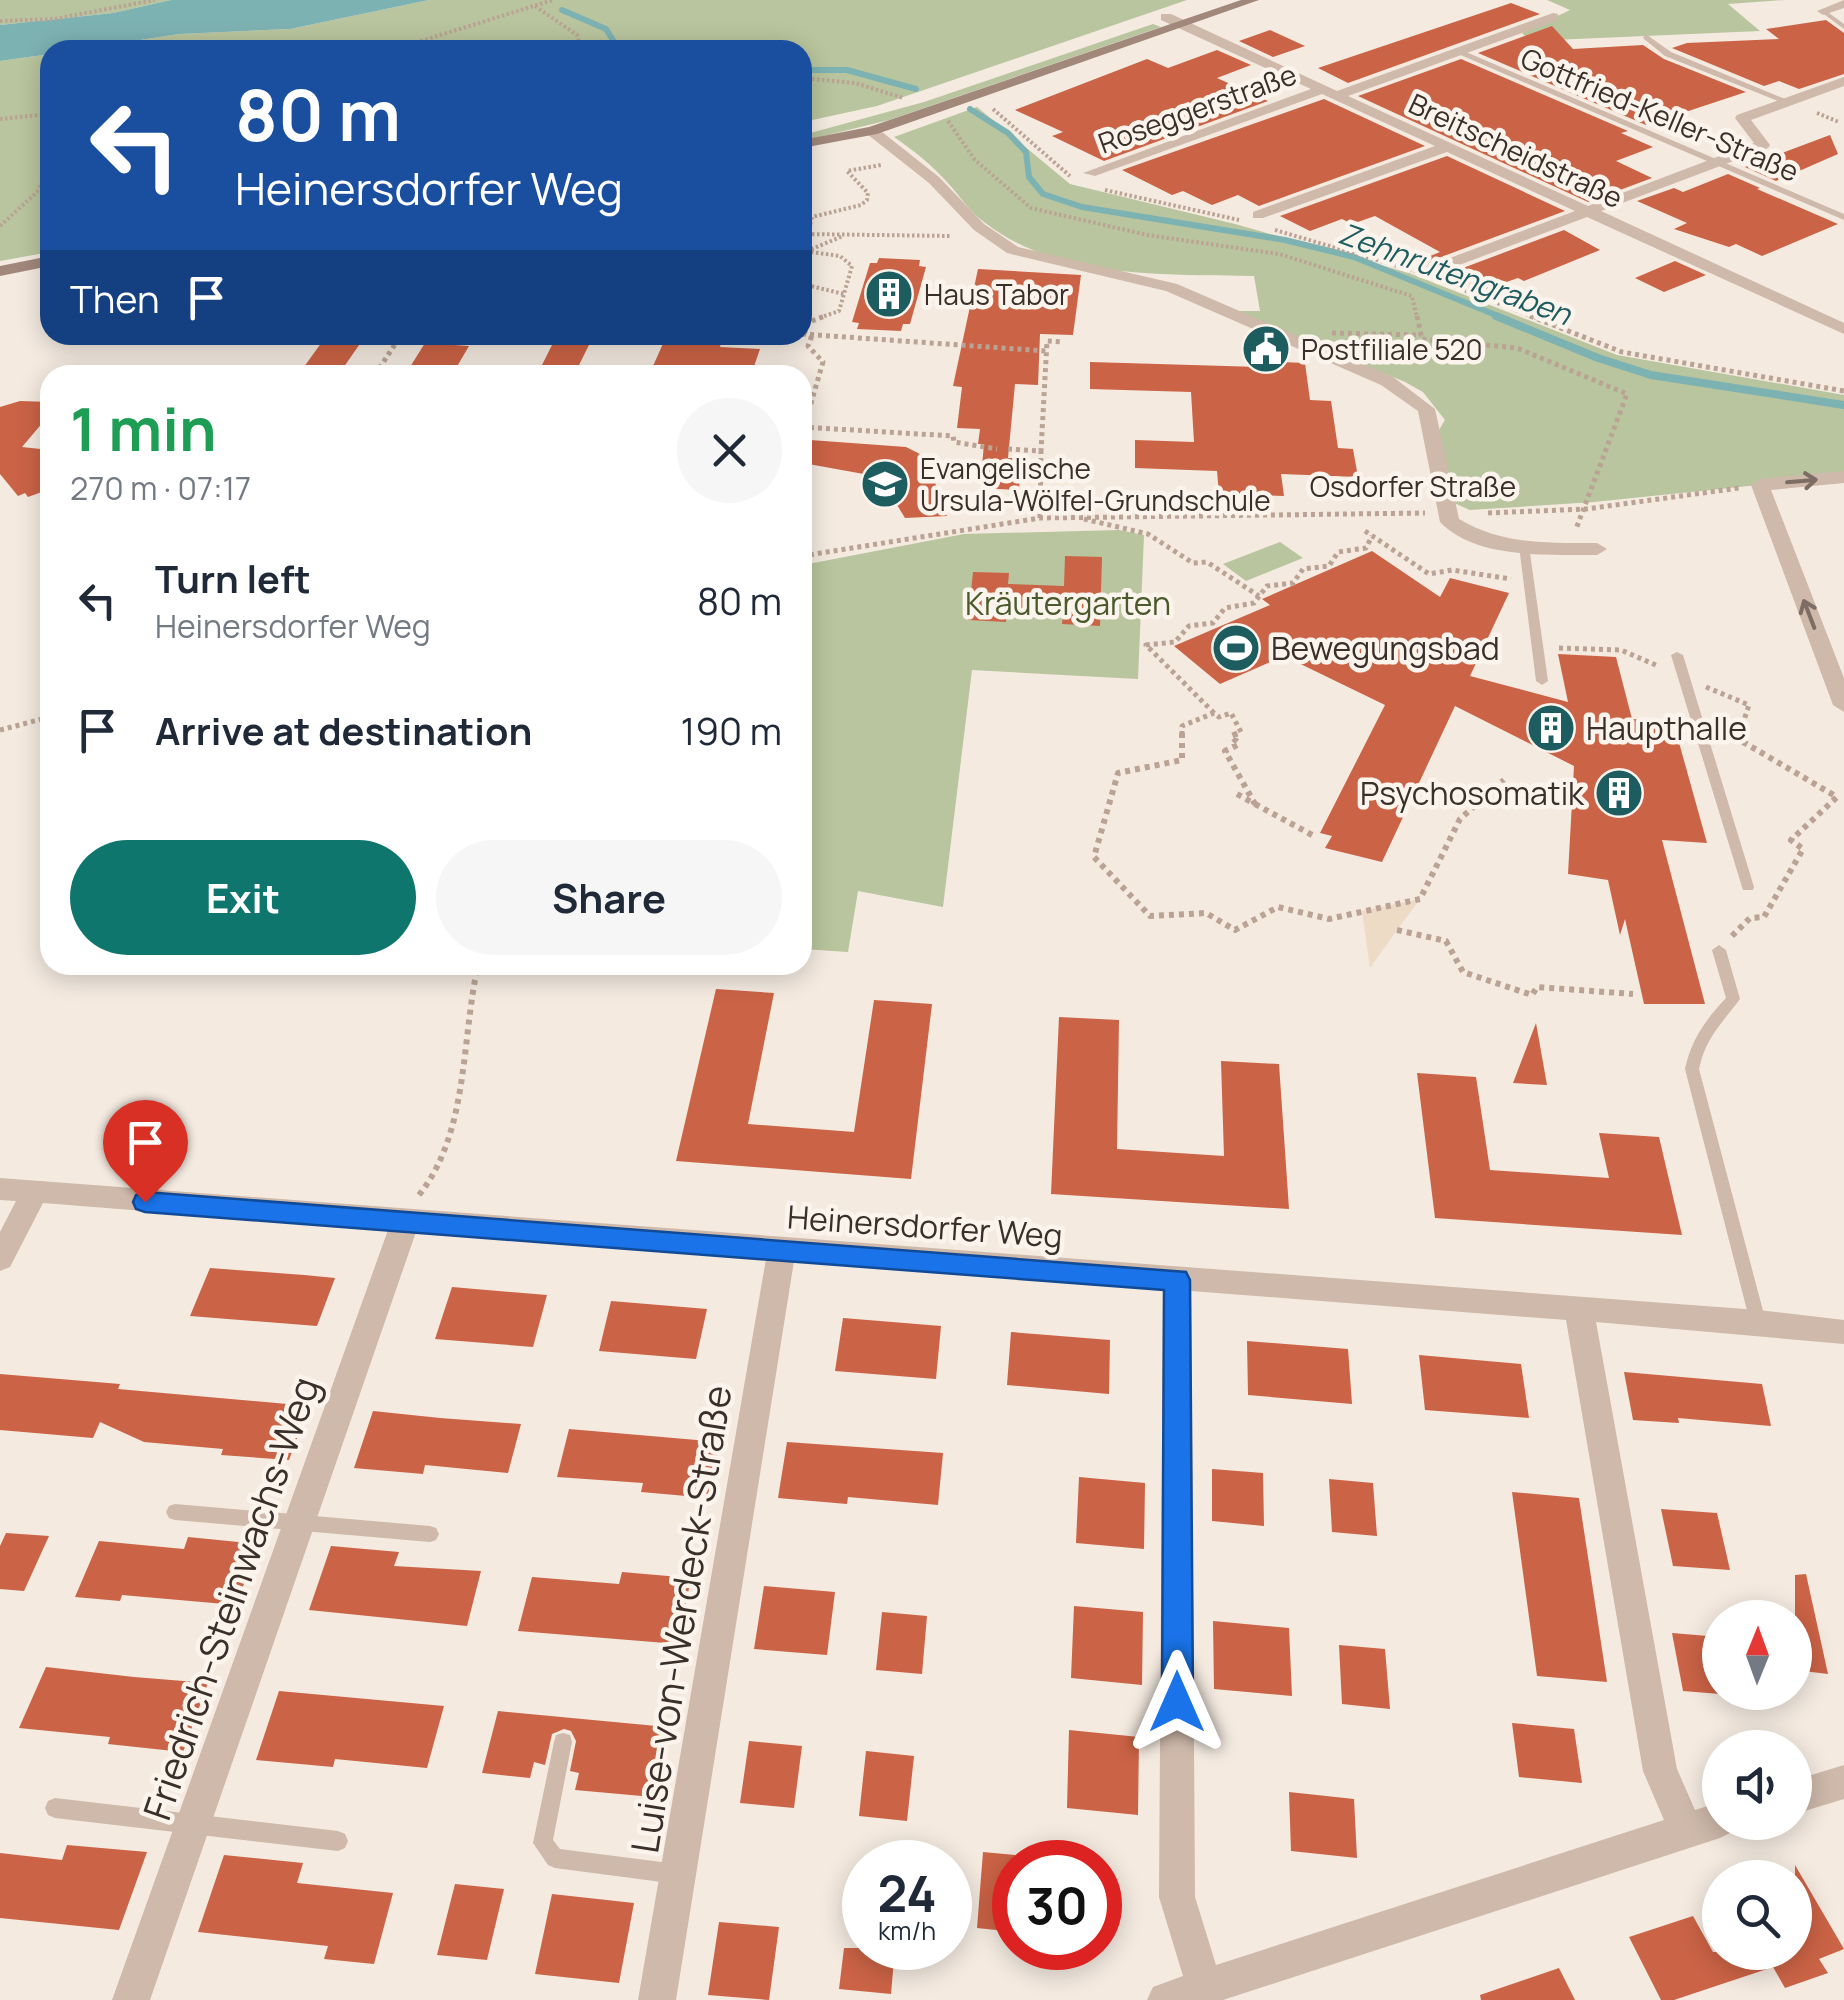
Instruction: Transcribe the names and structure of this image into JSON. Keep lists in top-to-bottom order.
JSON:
{
  "streets": {
    "street": [
      "Roseggerstraße",
      "Breitscheidstraße",
      "Heinersdorfer Weg",
      "Friedrich-Steinwachs-Weg",
      "Luise-von-Werdeck-Straße"
    ],
    "lane": ["Gottfried-Keller-Straße"],
    "path": ["Osdorfer Straße"]
  },
  "crossings": [
    ["Roseggerstraße", "Gottfried-Keller-Straße"],
    ["Roseggerstraße", "Breitscheidstraße"],
    ["Heinersdorfer Weg", "Friedrich-Steinwachs-Weg"],
    ["Heinersdorfer Weg", "Luise-von-Werdeck-Straße"]
  ],
  "water": ["Zehnrutengraben"],
  "parks": ["Kräutergarten"],
  "places": {
    "building": ["Haus Tabor", "Haupthalle", "Psychosomatik"],
    "public building": ["Postfiliale 520"],
    "school or university": ["Evangelische Ursula-Wölfel-Grundschule"],
    "sports": ["Bewegungsbad"]
  },
  "north": "top",
  "page": {
    "turn": ["80 m", "Heinersdorfer Weg"],
    "then": "Then",
    "heading": ["1 min", "270 m · 07:17"],
    "list": [
      {
        "name": "Turn left",
        "note": "Heinersdorfer Weg",
        "value": "80 m"
      },
      {
        "name": "Arrive at destination",
        "value": "190 m"
      }
    ],
    "buttons": ["Exit", "Share"],
    "speed": "24 km/h",
    "limit": "30"
  }
}
